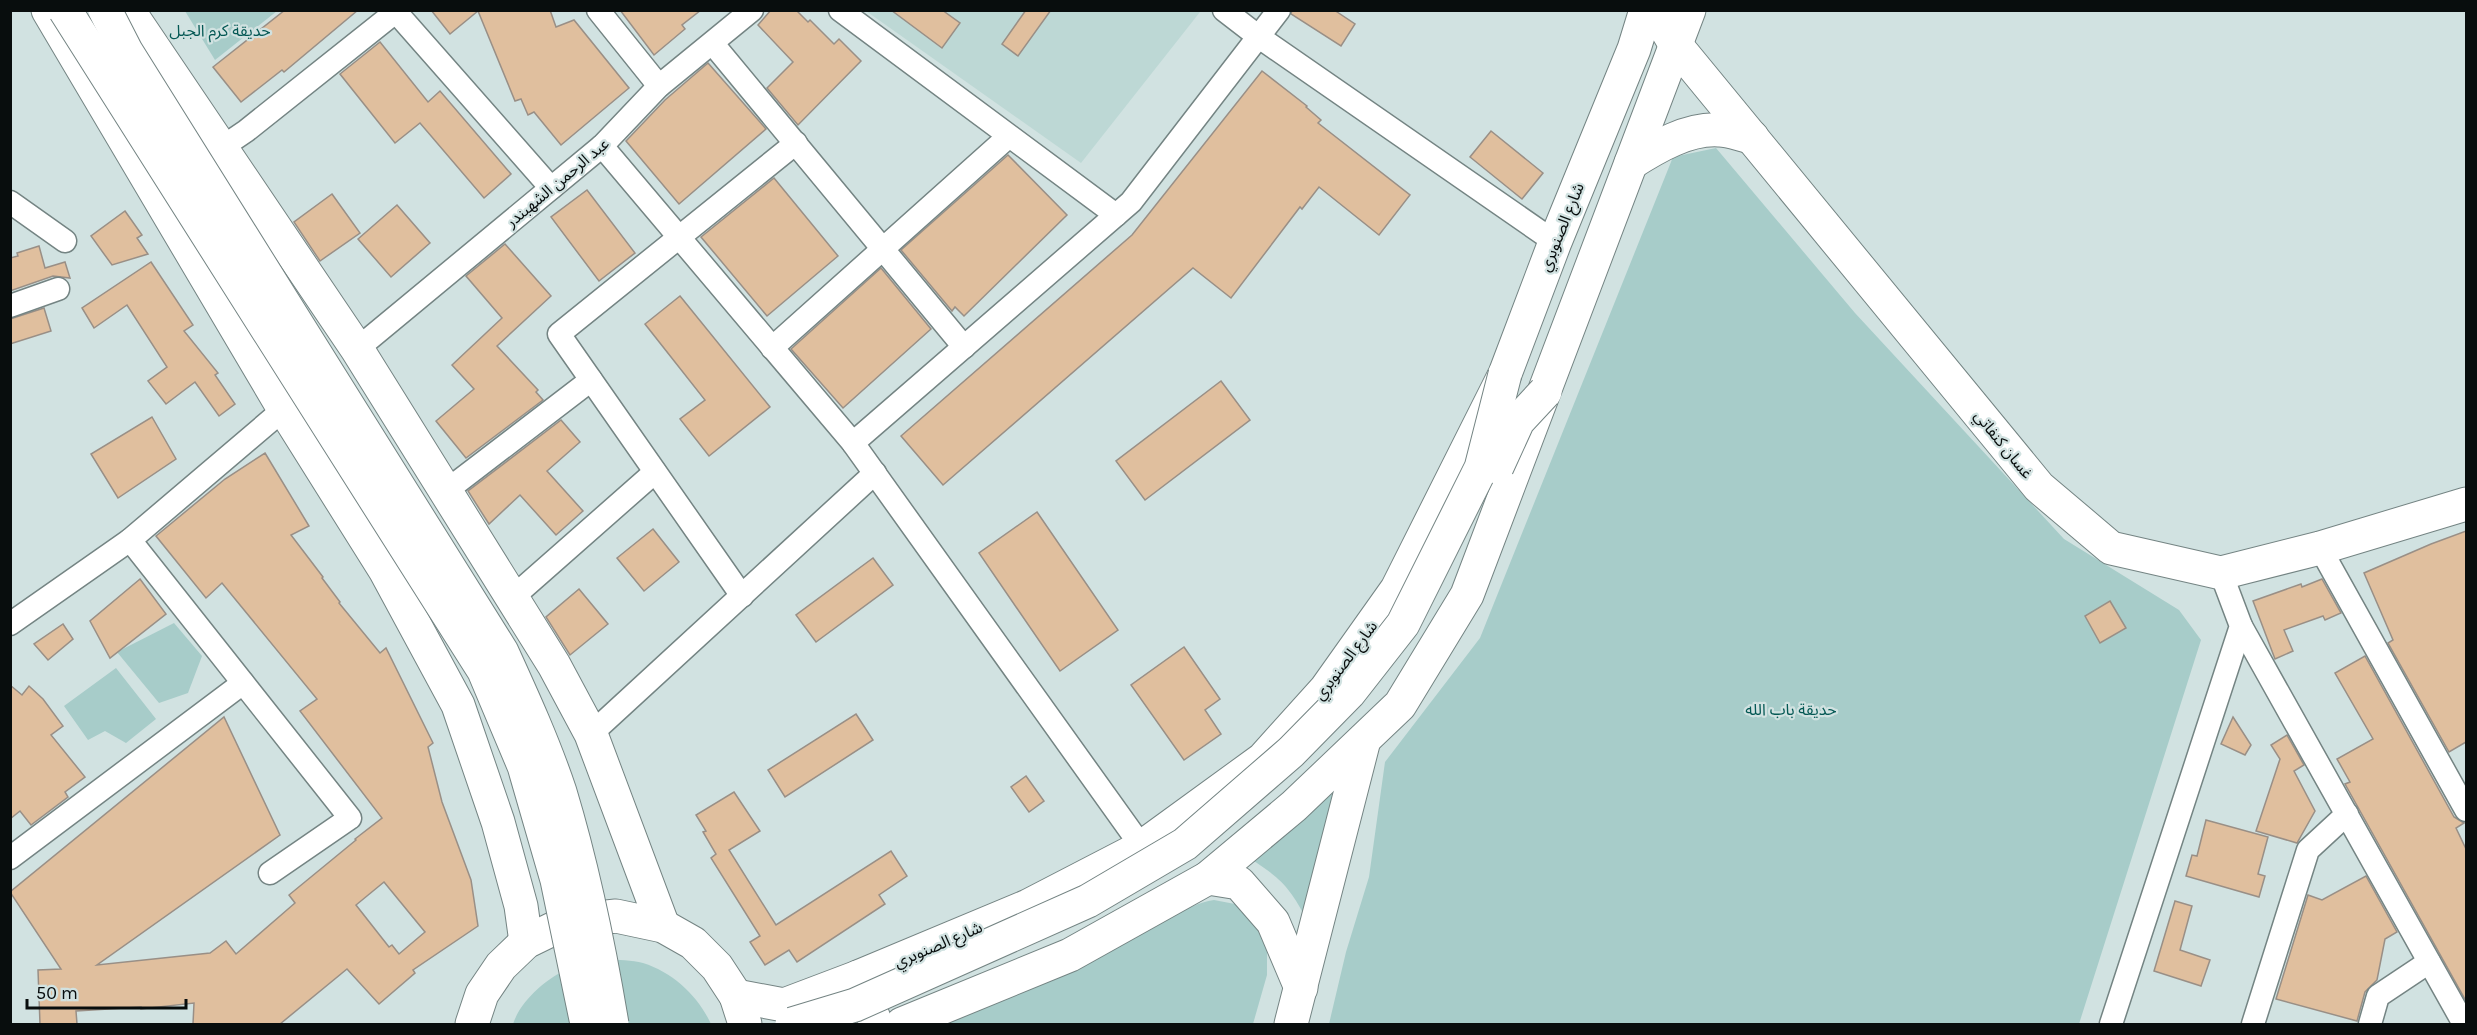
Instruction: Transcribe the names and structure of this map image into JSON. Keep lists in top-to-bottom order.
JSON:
{
  "streets": {
    "main road": ["شارع الصنوبري", "غسان كنفاتي"],
    "street": ["عبد الرحمن الشهبندر"]
  },
  "parks": ["حديقة كرم الجبل", "حديقة باب الله"],
  "scale_bar": "50 m"
}
